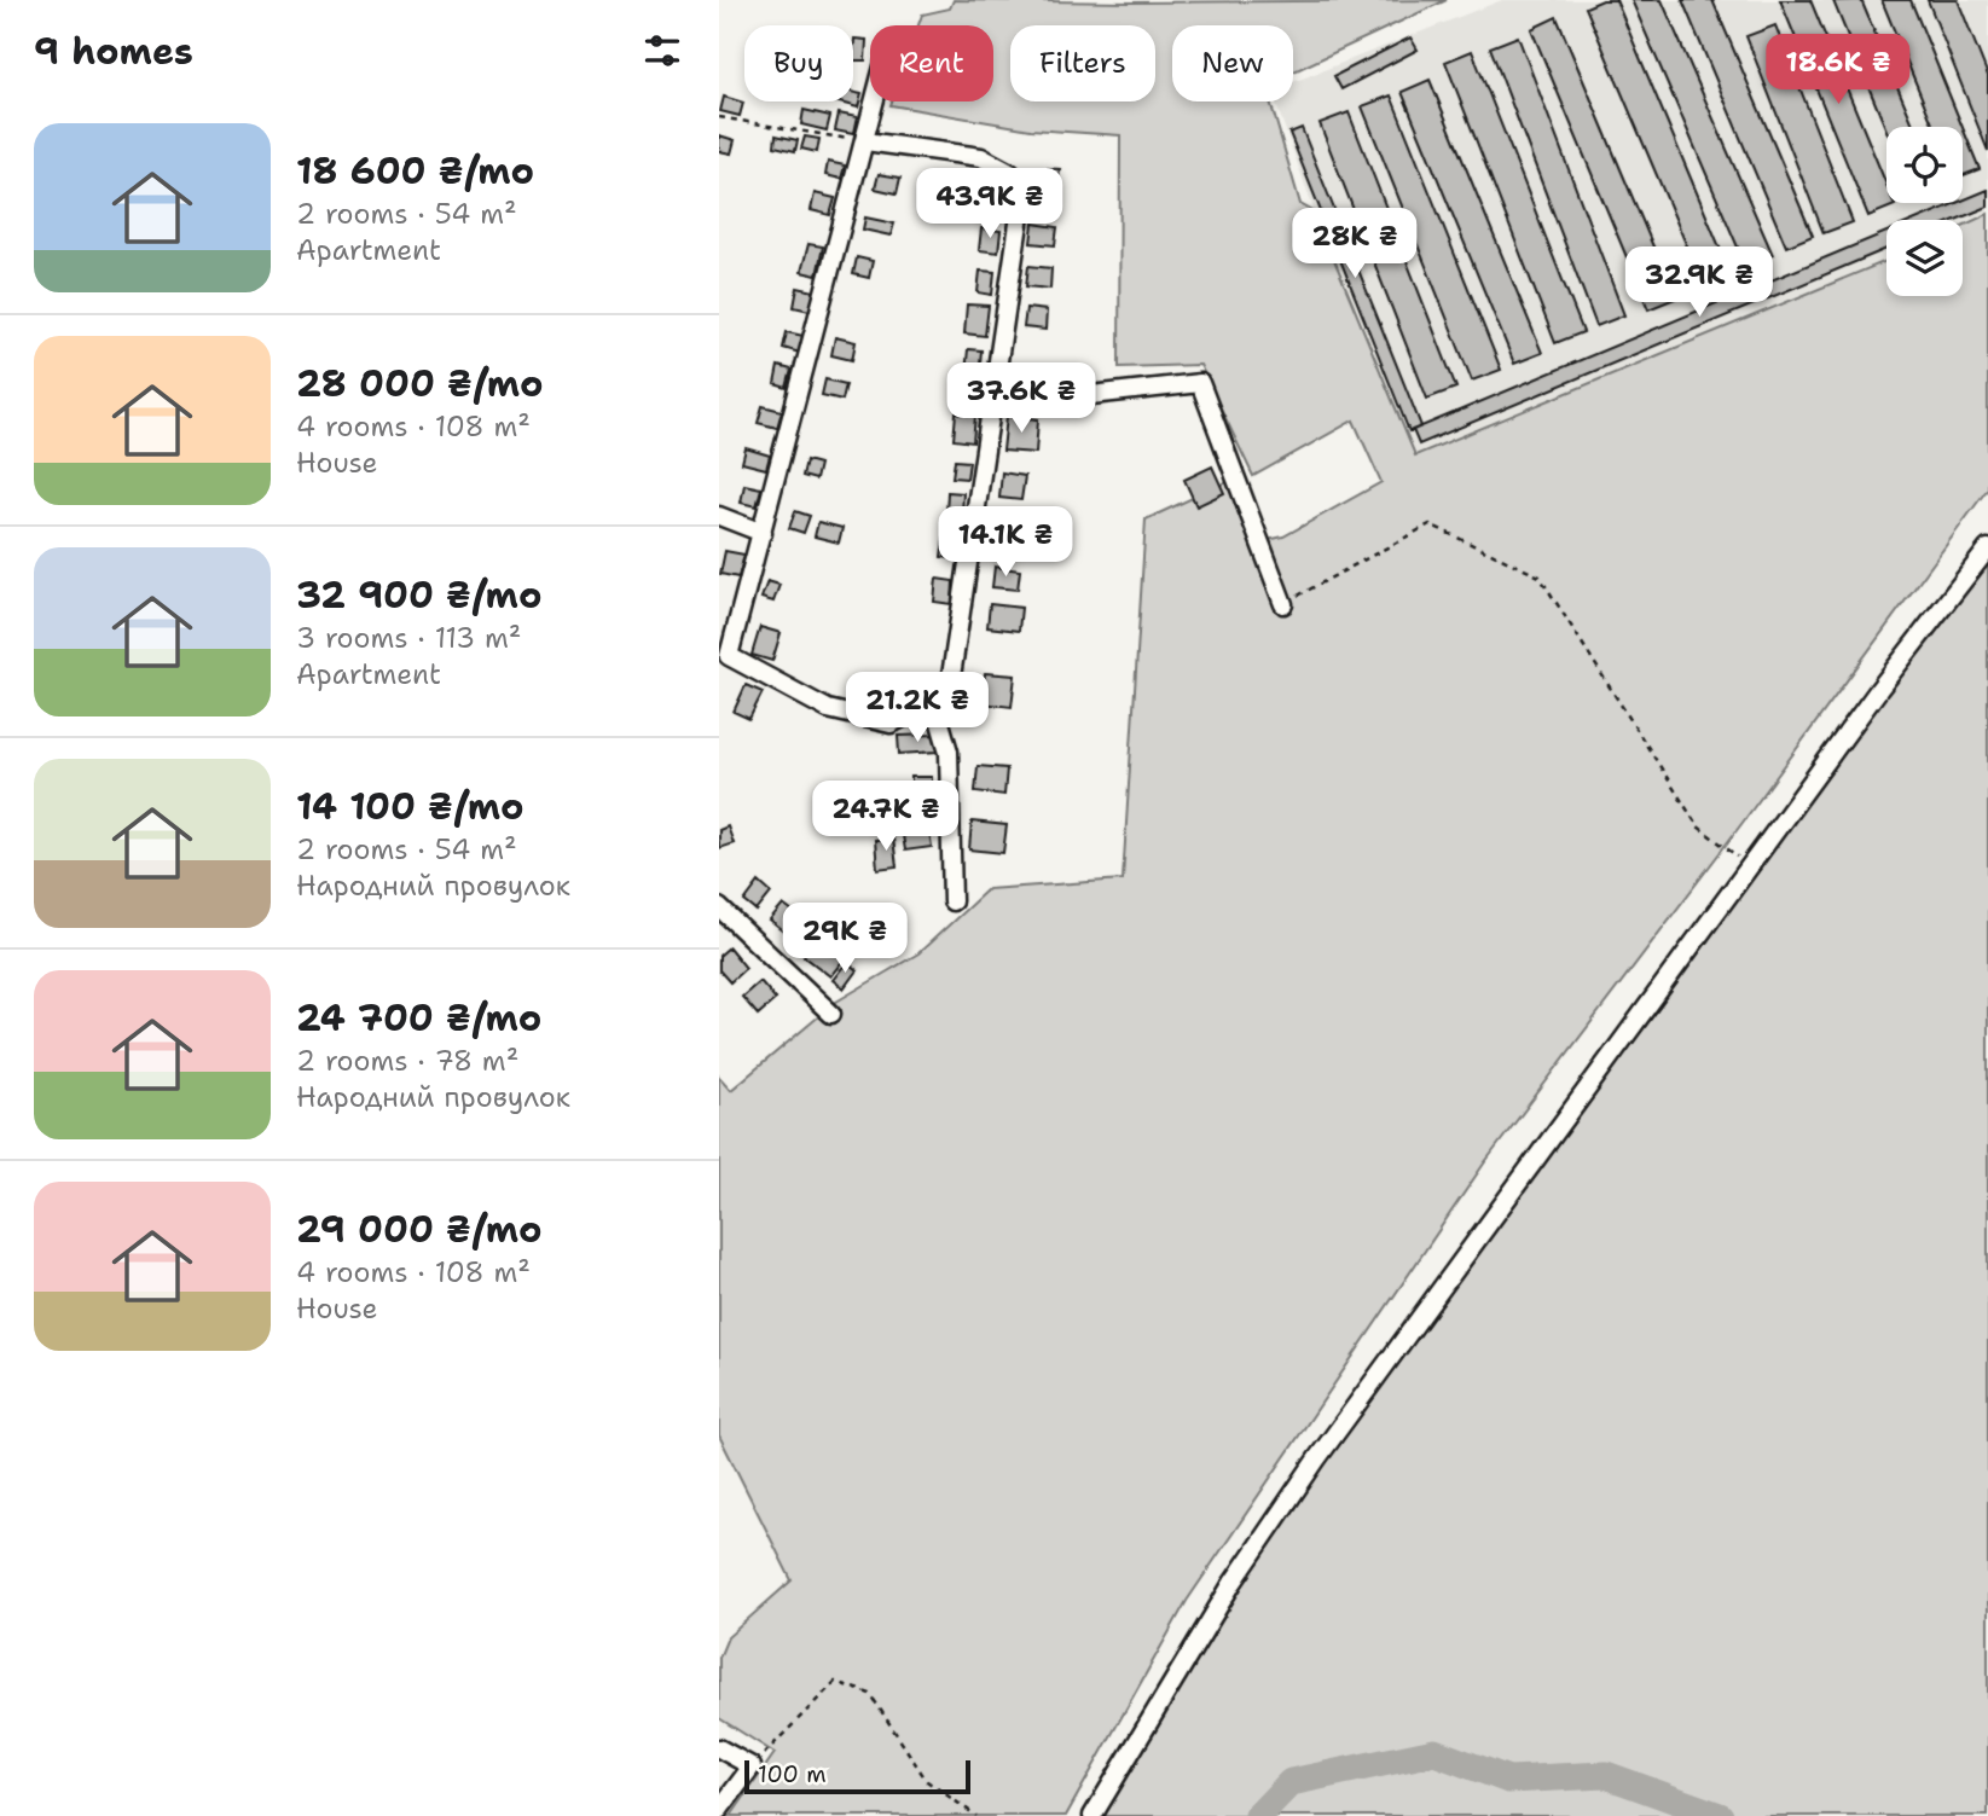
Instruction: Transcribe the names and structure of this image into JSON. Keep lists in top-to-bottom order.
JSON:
{
  "scale_bar": "100 m",
  "page": {
    "heading": "9 homes",
    "chip": [
      "Buy",
      "Rent",
      "Filters",
      "New"
    ],
    "price": [
      "18.6K ₴",
      "43.9K ₴",
      "28K ₴",
      "32.9K ₴",
      "37.6K ₴",
      "14.1K ₴",
      "21.2K ₴",
      "24.7K ₴",
      "29K ₴"
    ],
    "list": [
      {
        "name": "18 600 ₴/mo",
        "note": "2 rooms · 54 m² · Apartment"
      },
      {
        "name": "28 000 ₴/mo",
        "note": "4 rooms · 108 m² · House"
      },
      {
        "name": "32 900 ₴/mo",
        "note": "3 rooms · 113 m² · Apartment"
      },
      {
        "name": "14 100 ₴/mo",
        "note": "2 rooms · 54 m² · Народний провулок"
      },
      {
        "name": "24 700 ₴/mo",
        "note": "2 rooms · 78 m² · Народний провулок"
      },
      {
        "name": "29 000 ₴/mo",
        "note": "4 rooms · 108 m² · House"
      }
    ],
    "scale": "100 m"
  }
}
